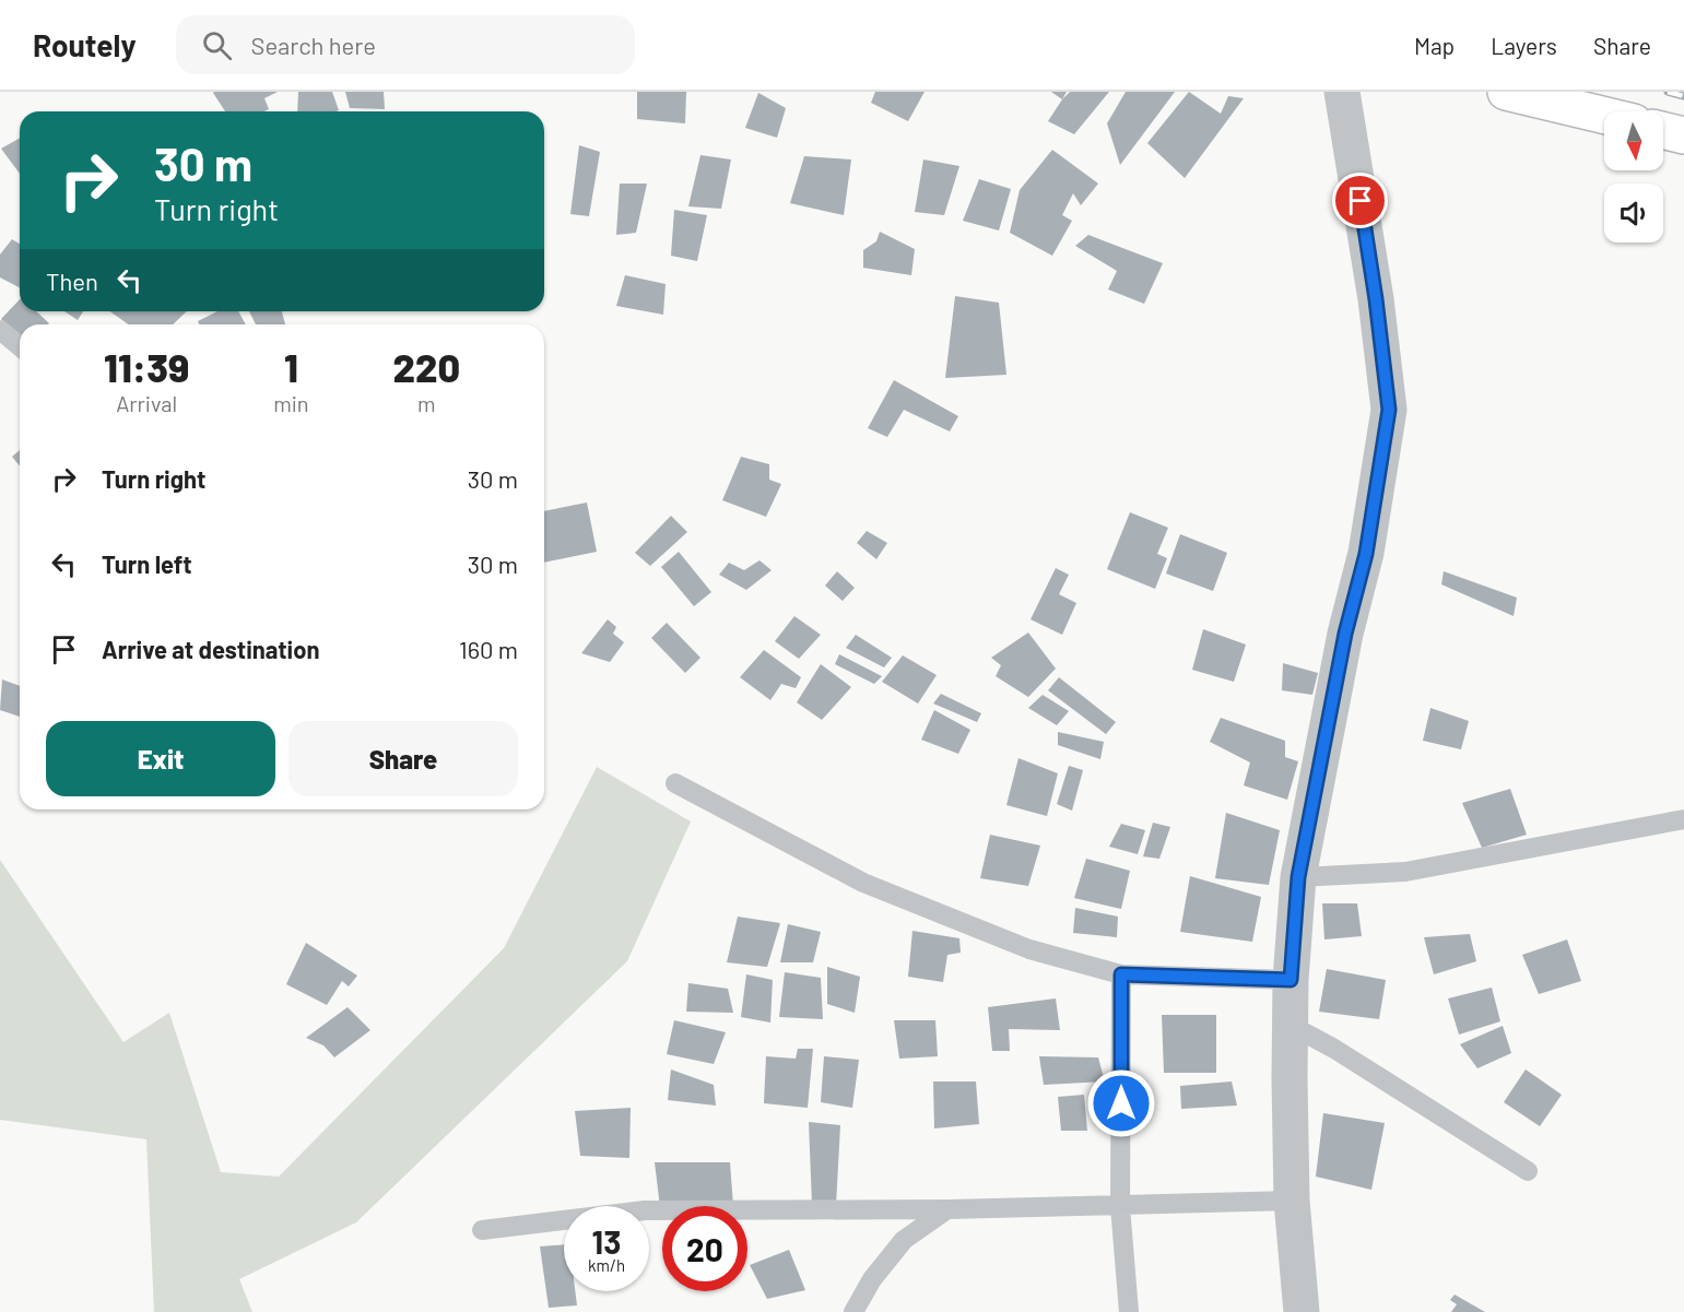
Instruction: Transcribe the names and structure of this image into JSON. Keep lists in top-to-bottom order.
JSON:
{
  "north": "bottom",
  "page": {
    "header": "Routely",
    "search": "Search here",
    "nav": ["Map", "Layers", "Share"],
    "turn": ["30 m", "Turn right"],
    "then": "Then",
    "eta": [
      "11:39",
      "Arrival",
      "1",
      "min",
      "220",
      "m"
    ],
    "list": [
      {
        "name": "Turn right",
        "value": "30 m"
      },
      {
        "name": "Turn left",
        "value": "30 m"
      },
      {
        "name": "Arrive at destination",
        "value": "160 m"
      }
    ],
    "buttons": ["Exit", "Share"],
    "speed": "13 km/h",
    "limit": "20"
  }
}
